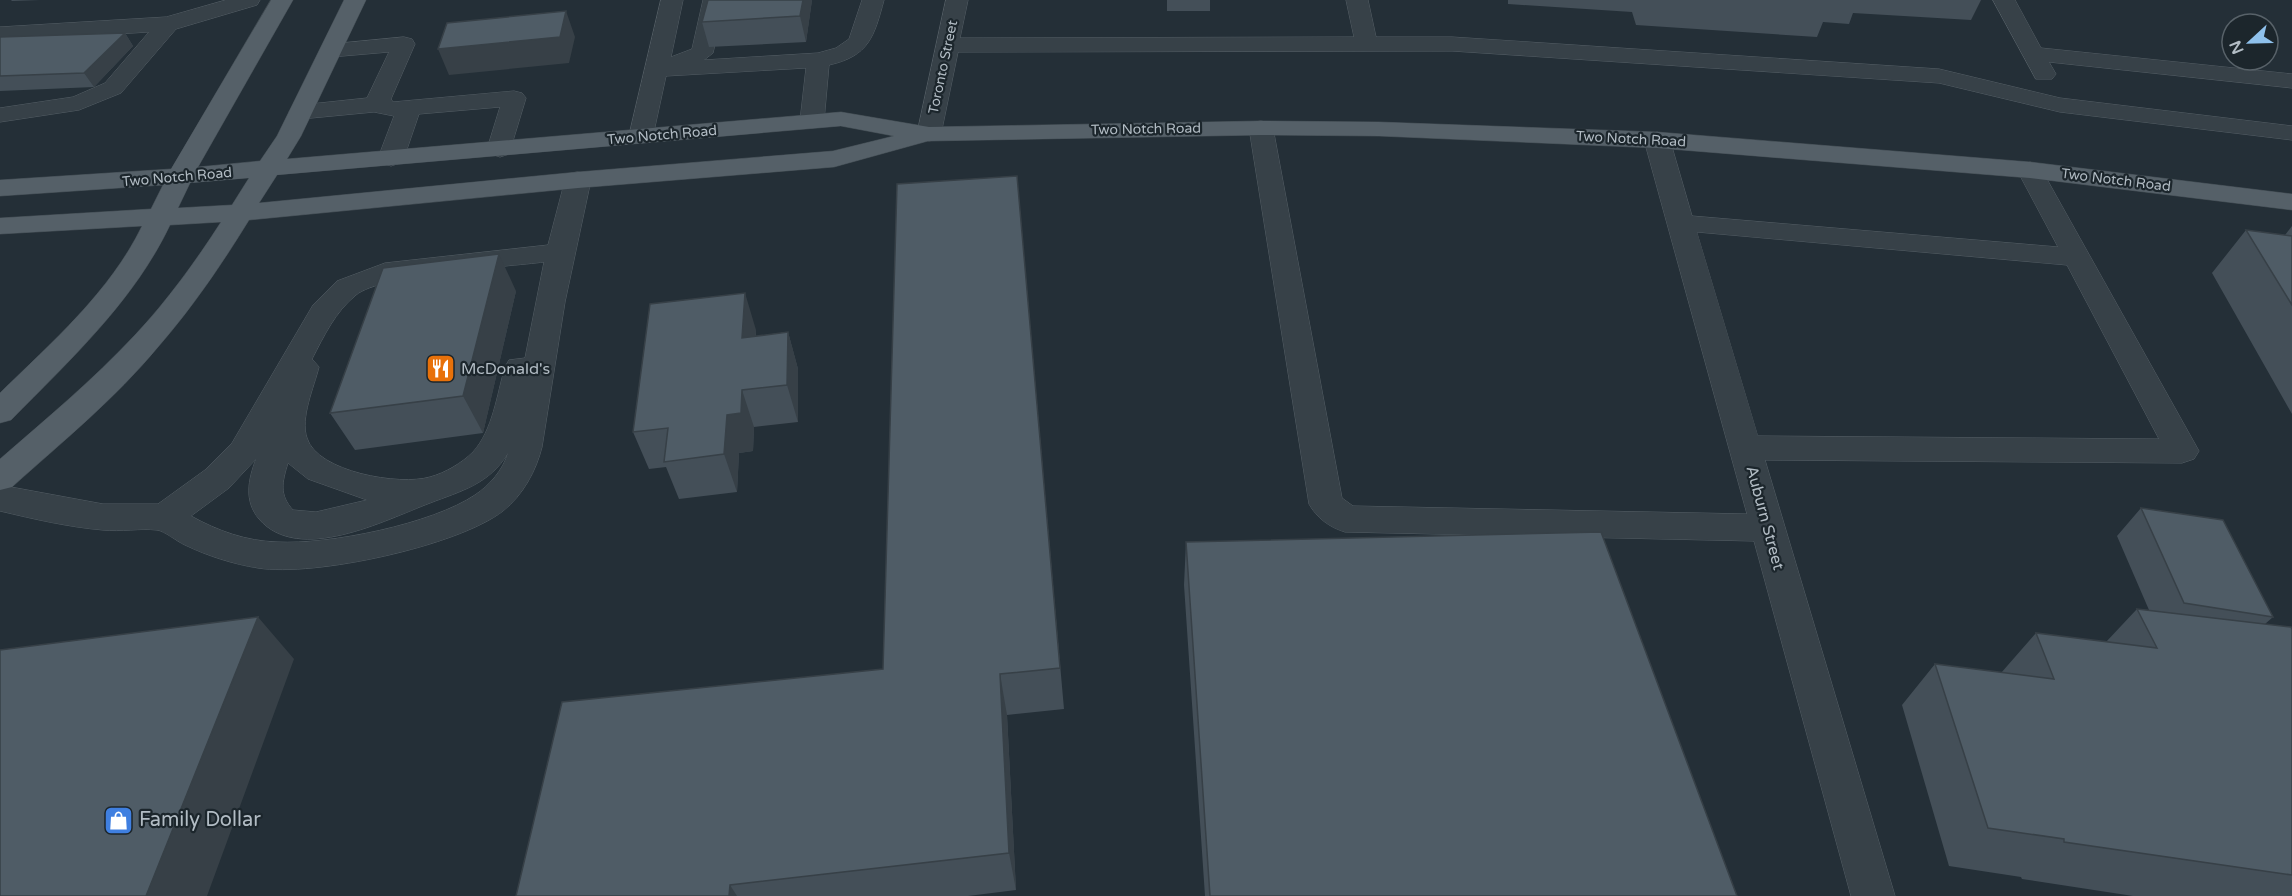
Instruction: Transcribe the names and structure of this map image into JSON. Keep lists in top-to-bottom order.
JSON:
{
  "streets": {
    "main road": ["Two Notch Road"],
    "street": ["Toronto Street", "Auburn Street"]
  },
  "crossings": [
    ["Toronto Street", "Two Notch Road"],
    ["Two Notch Road", "Auburn Street"]
  ],
  "places": {
    "restaurant": ["McDonald's"],
    "shop": ["Family Dollar"]
  },
  "north": "left"
}
